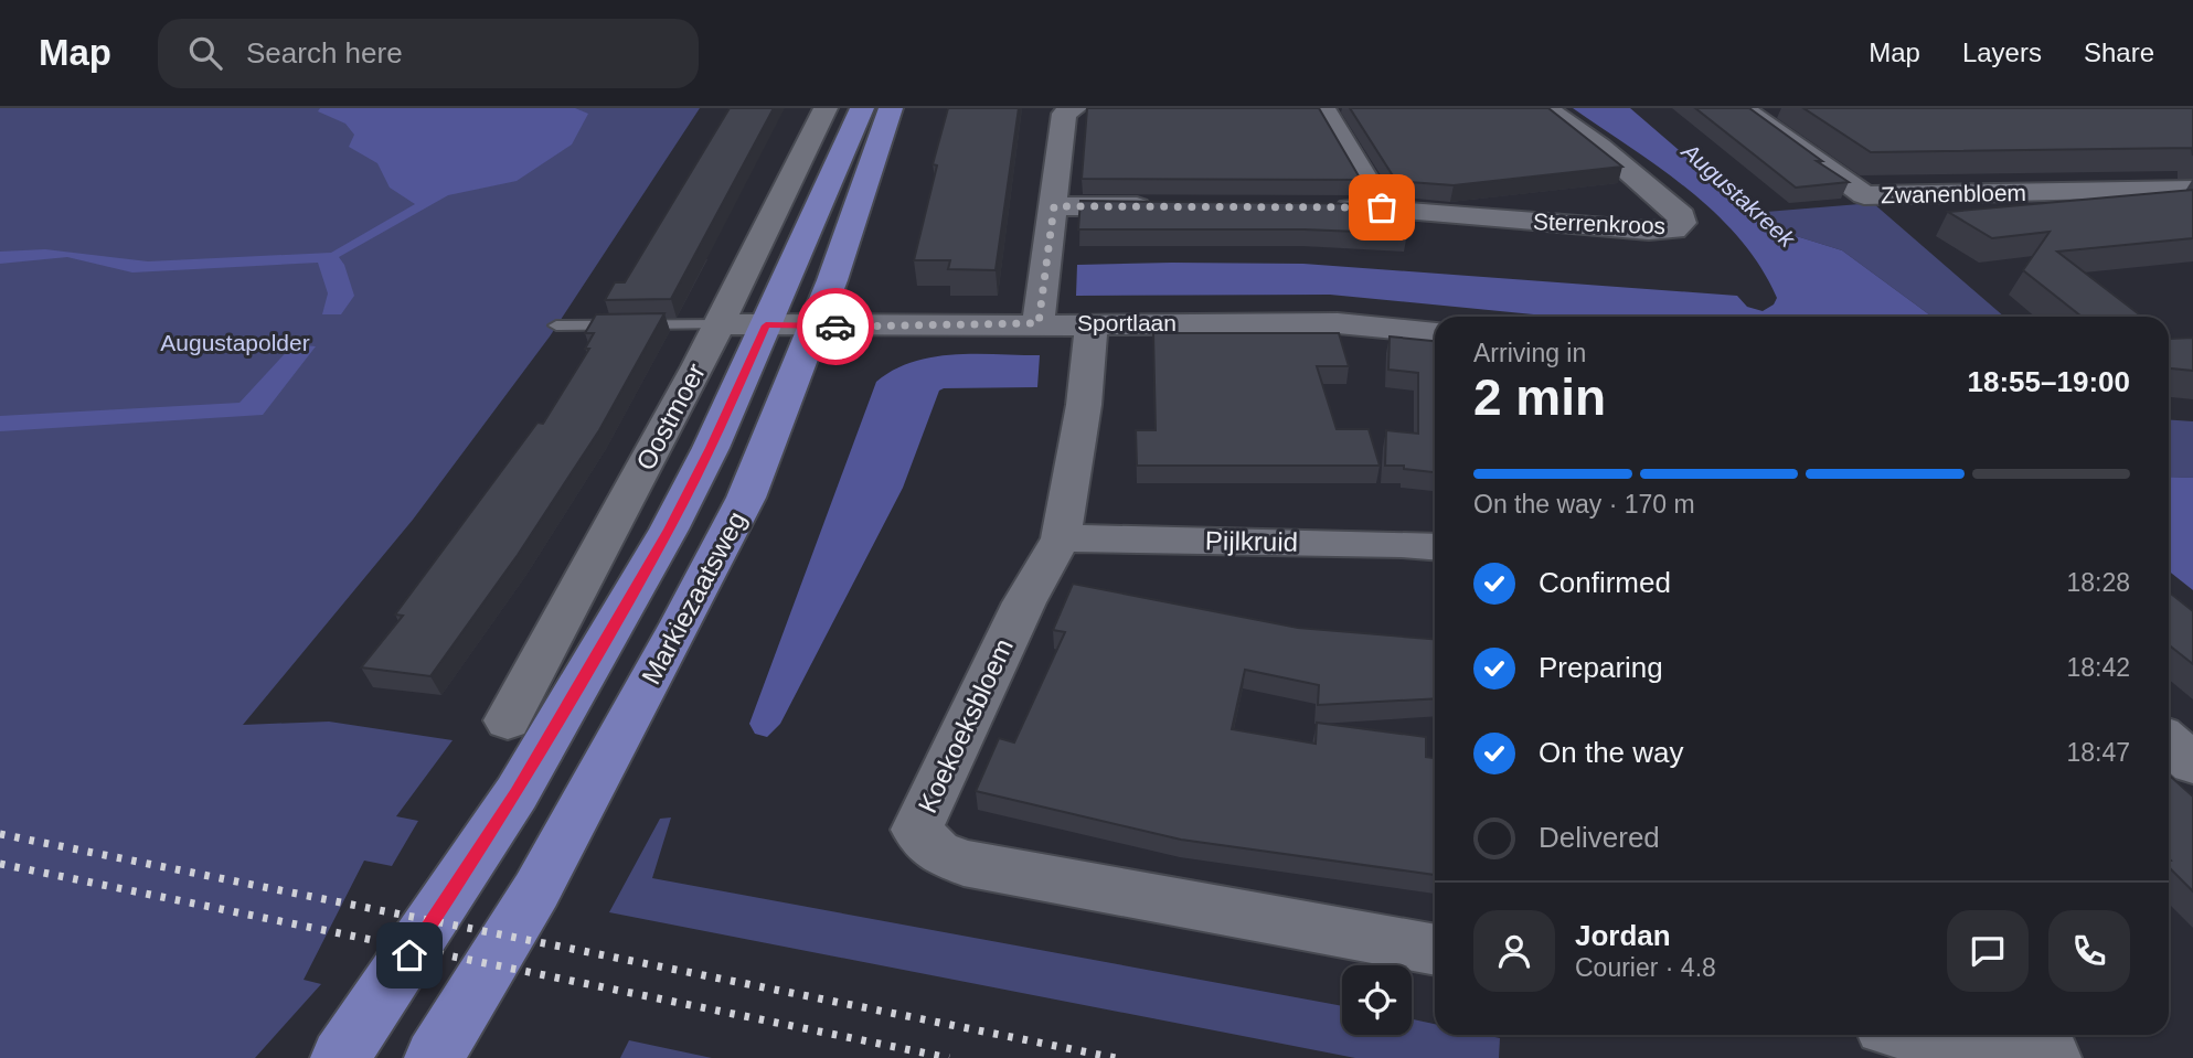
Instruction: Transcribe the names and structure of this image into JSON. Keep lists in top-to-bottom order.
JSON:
{
  "streets": {
    "main road": ["Markiezaatsweg"],
    "street": [
      "Zwanenbloem",
      "Sterrenkroos",
      "Sportlaan",
      "Oostmoer",
      "Pijlkruid",
      "Koekoeksbloem"
    ]
  },
  "crossings": [
    ["Sportlaan", "Oostmoer"],
    ["Sportlaan", "Markiezaatsweg"],
    ["Sportlaan", "Koekoeksbloem"],
    ["Pijlkruid", "Koekoeksbloem"]
  ],
  "water": ["Augustakreek"],
  "parks": ["Augustapolder"],
  "page": {
    "header": "Map",
    "search": "Search here",
    "nav": ["Map", "Layers", "Share"],
    "heading": ["2 min", "Arriving in", "18:55–19:00"],
    "panel": ["Jordan", "Courier · 4.8"],
    "bar": "On the way · 170 m",
    "list": [
      ["Confirmed", "18:28"],
      ["Preparing", "18:42"],
      ["On the way", "18:47"],
      "Delivered"
    ]
  }
}
